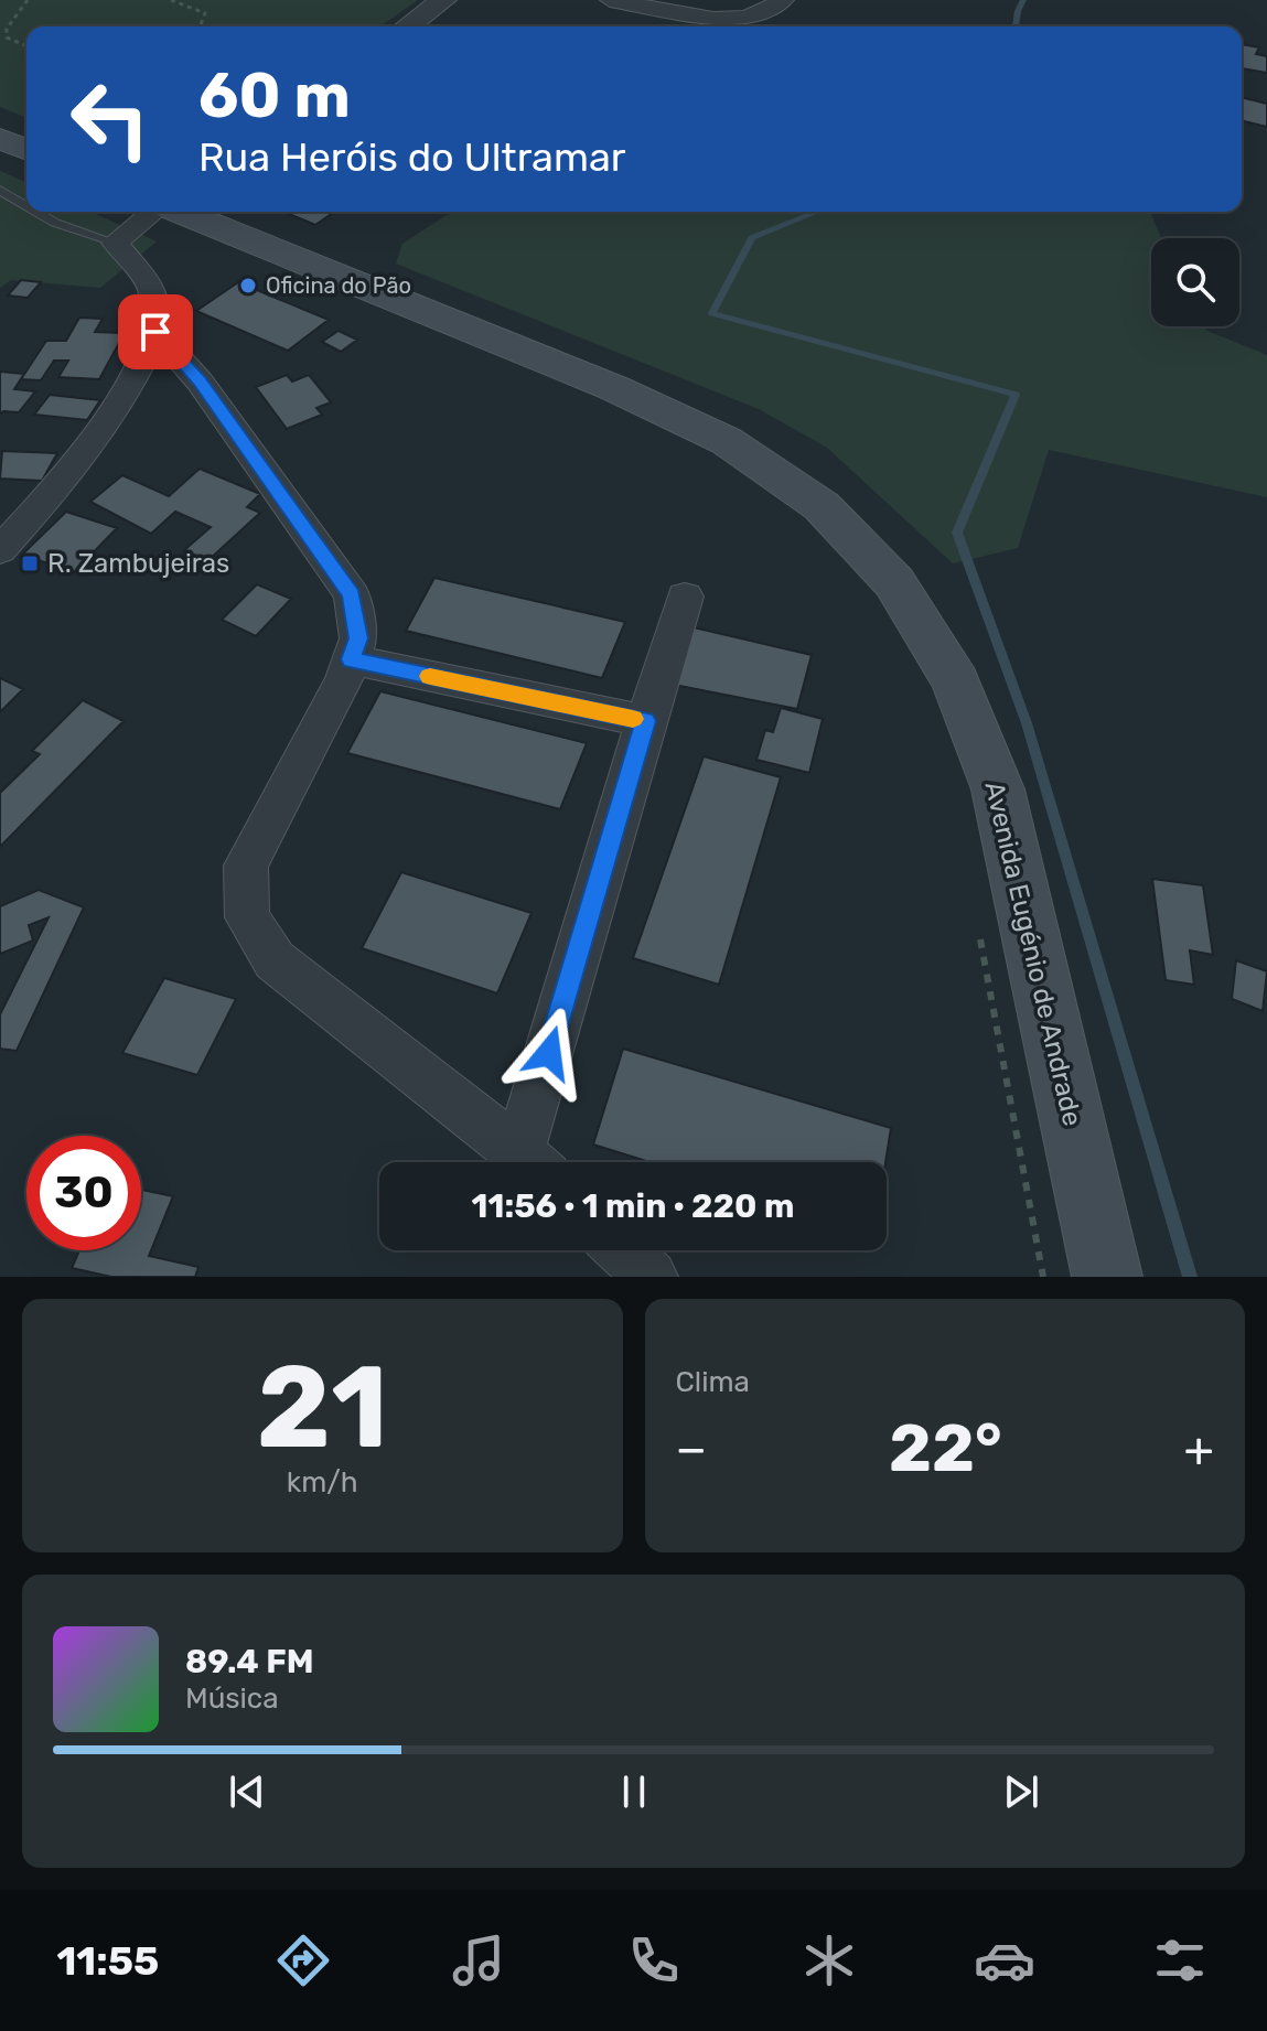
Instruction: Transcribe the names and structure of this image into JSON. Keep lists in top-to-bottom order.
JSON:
{
  "streets": {
    "main road": ["Avenida Eugénio de Andrade"]
  },
  "places": {
    "other": ["Oficina do Pão"],
    "transit": ["R. Zambujeiras"]
  },
  "page": {
    "turn": ["60 m", "Rua Heróis do Ultramar"],
    "limit": "30",
    "trip": "11:56 · 1 min · 220 m",
    "tile": [
      ["21", "km/h"],
      "Clima"
    ],
    "heat": ["−", "22°", "+"],
    "song": ["89.4 FM", "Música"],
    "tabs": "11:55"
  }
}
